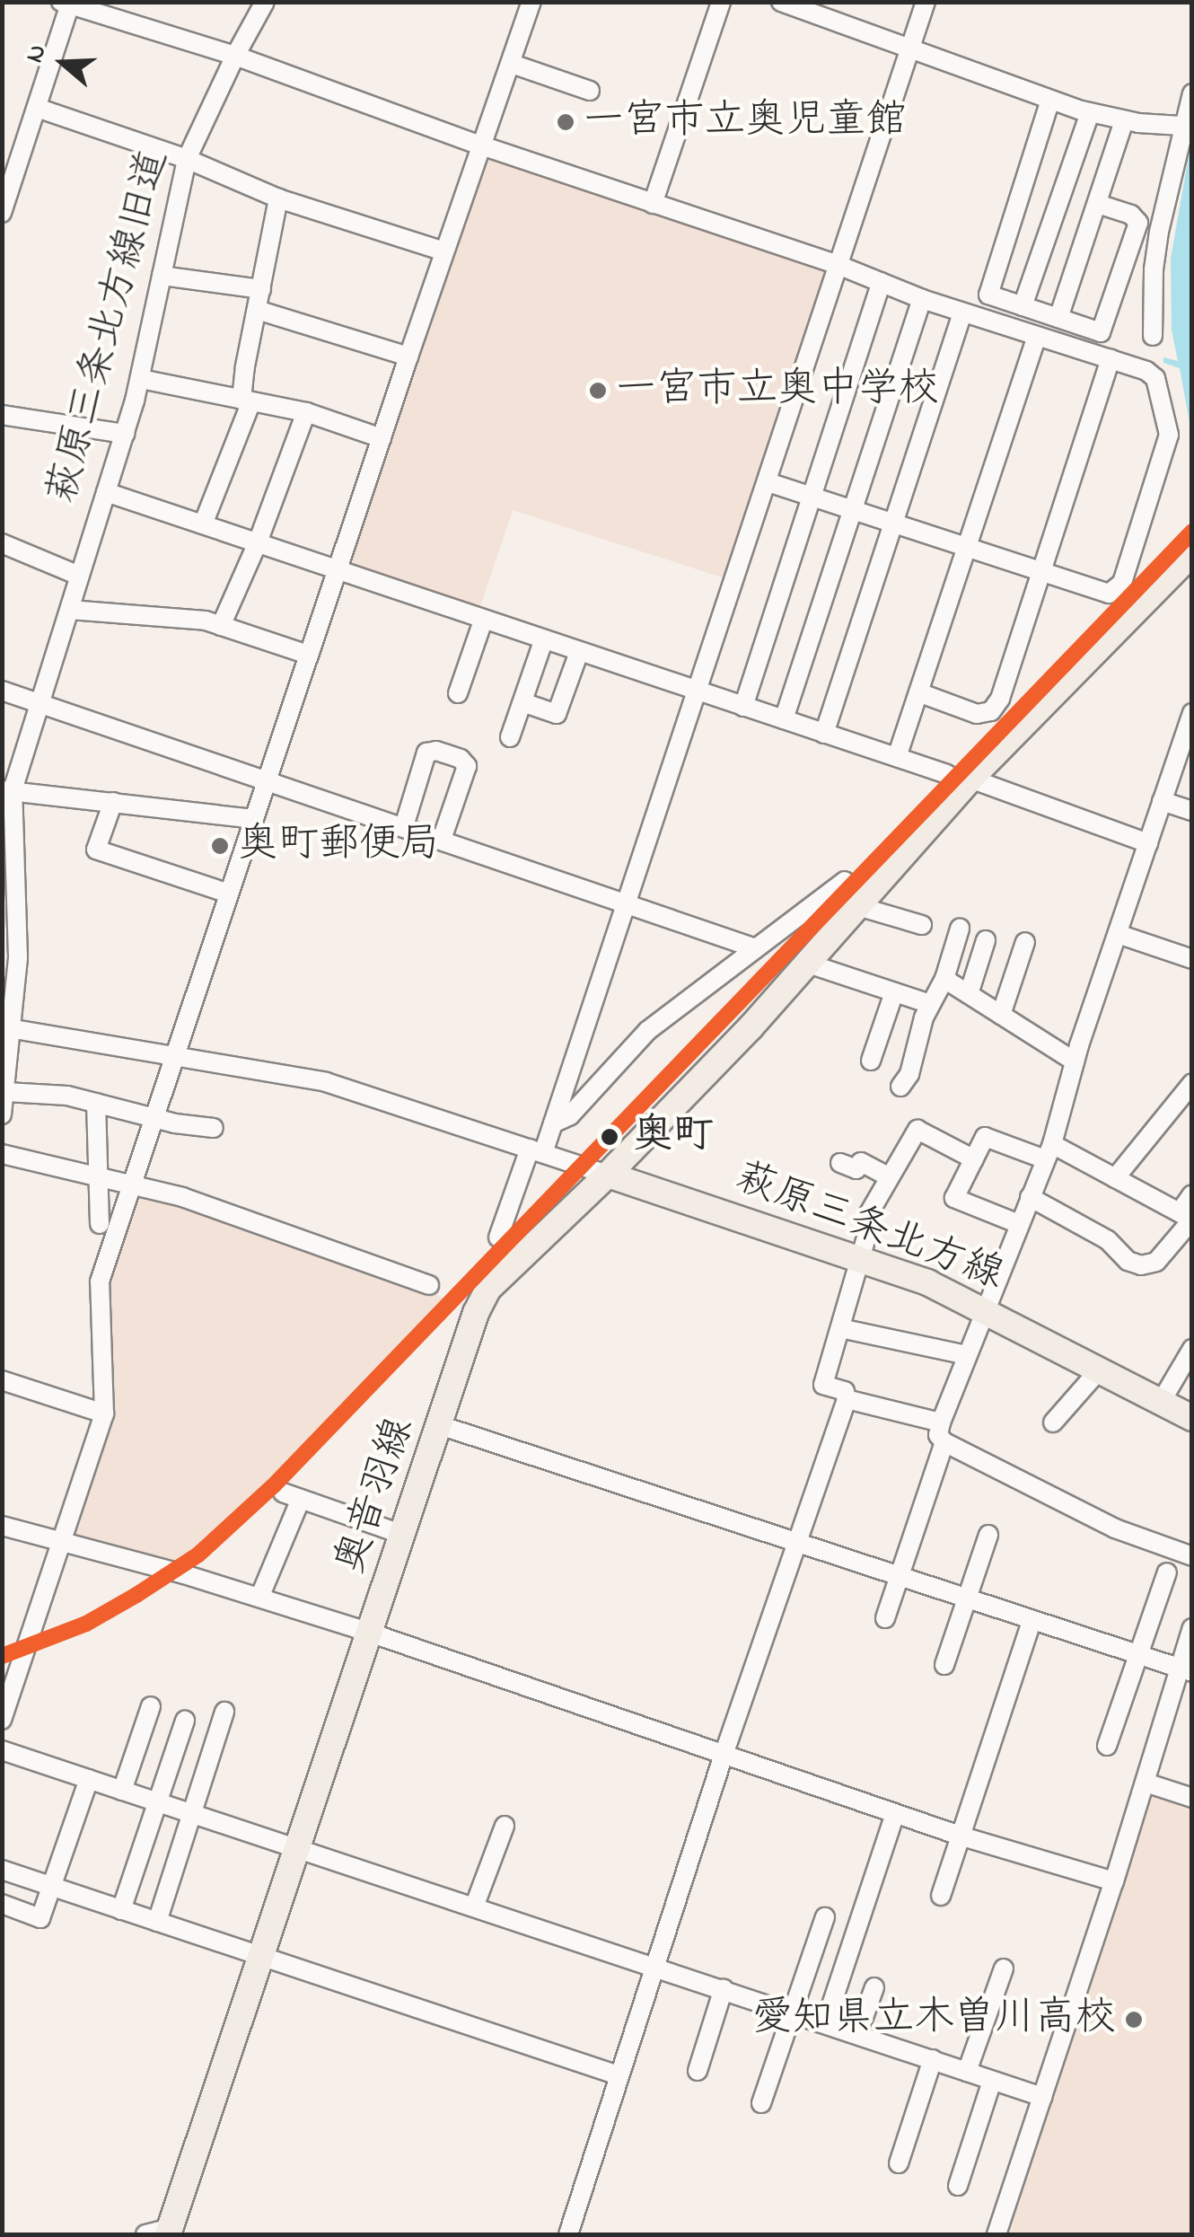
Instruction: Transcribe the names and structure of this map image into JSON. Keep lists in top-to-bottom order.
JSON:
{
  "streets": {
    "main road": ["萩原三条北方線", "奥音羽線"],
    "street": ["萩原三条北方線旧道"]
  },
  "crossings": [
    ["萩原三条北方線", "奥音羽線"]
  ],
  "places": [
    "一宮市立奥児童館",
    "一宮市立奥中学校",
    "奥町郵便局",
    "奥町",
    "愛知県立木曽川高校"
  ],
  "north": "left"
}
